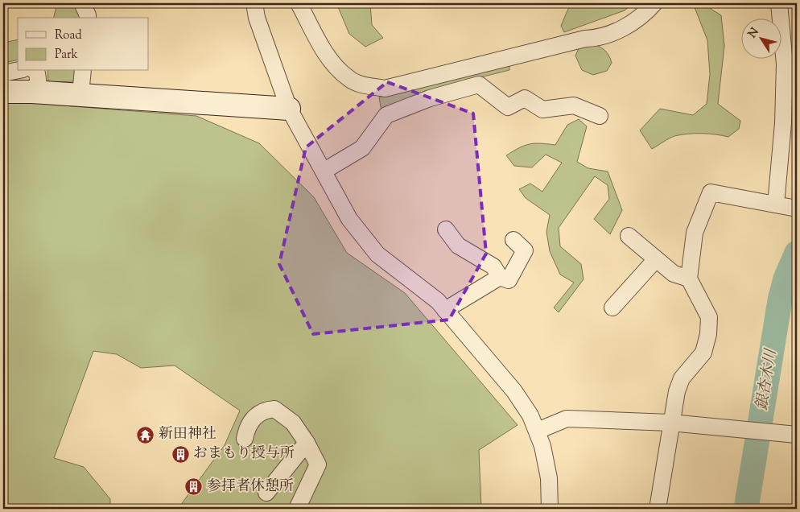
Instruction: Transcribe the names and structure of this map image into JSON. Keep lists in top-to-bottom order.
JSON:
{
  "water": ["銀杏木川"],
  "places": {
    "temple": ["新田神社"],
    "building": ["おまもり授与所", "参拝者休憩所"]
  },
  "legend": ["Road", "Park"],
  "north": "top left"
}
